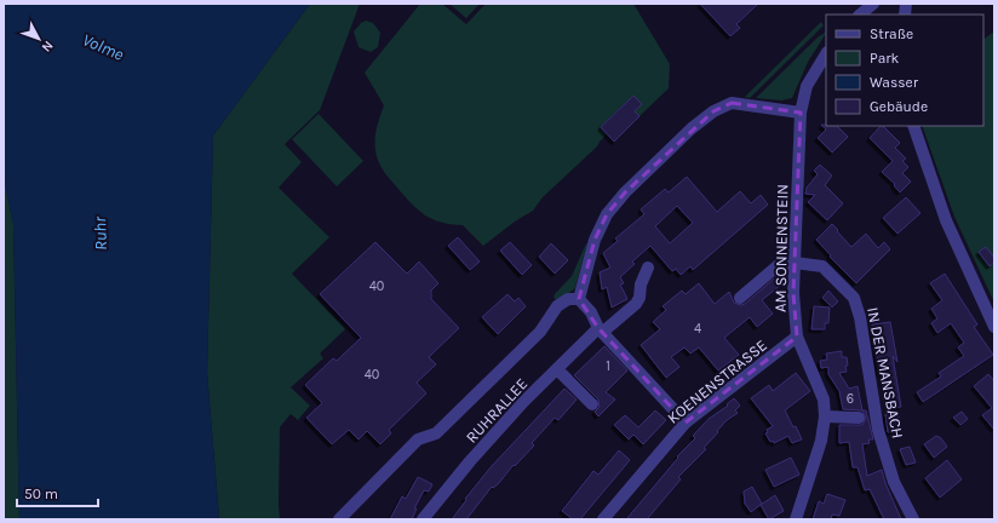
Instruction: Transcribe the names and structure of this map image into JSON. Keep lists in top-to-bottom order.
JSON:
{
  "streets": {
    "street": [
      "AM SONNENSTEIN",
      "IN DER MANSBACH",
      "KOENENSTRASSE",
      "RUHRALLEE"
    ]
  },
  "crossings": [
    ["AM SONNENSTEIN", "IN DER MANSBACH"],
    ["AM SONNENSTEIN", "KOENENSTRASSE"]
  ],
  "water": ["Volme", "Ruhr"],
  "house_numbers": [
    "40",
    "4",
    "1",
    "40",
    "6"
  ],
  "legend": [
    "Straße",
    "Park",
    "Wasser",
    "Gebäude"
  ],
  "scale_bar": "50 m",
  "north": "bottom right"
}
